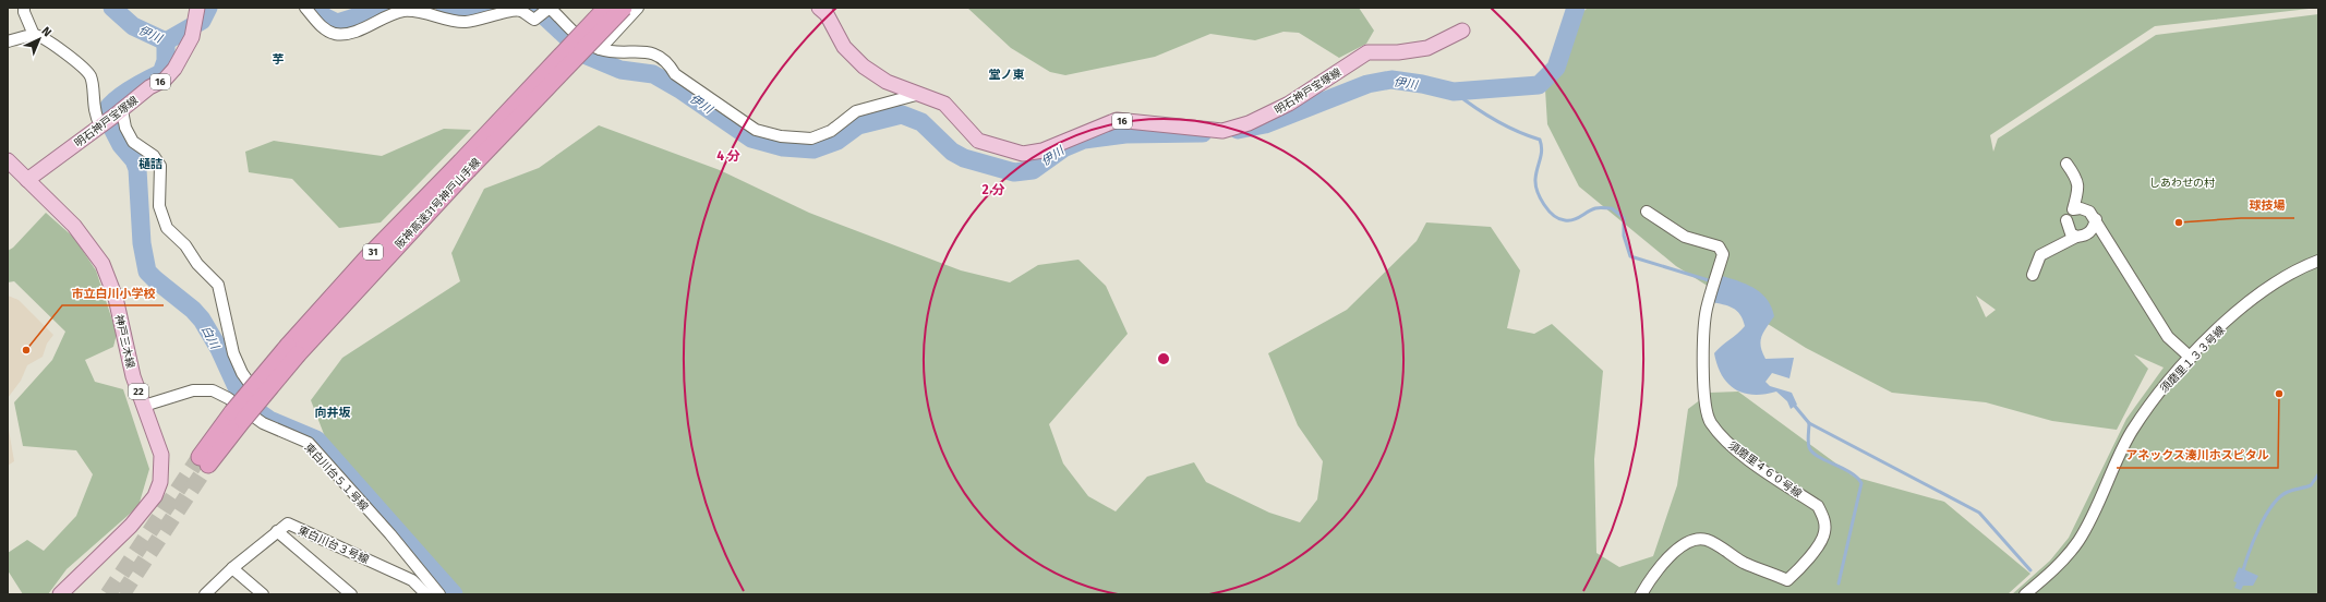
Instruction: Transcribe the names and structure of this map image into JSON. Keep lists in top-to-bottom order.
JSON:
{
  "streets": {
    "highway": ["阪神高速31号神戸山手線", "31"],
    "main road": [
      "16",
      "明石神戸宝塚線",
      "神戸三木線",
      "22"
    ],
    "street": [
      "須磨里１３３号線",
      "須磨里４６０号線",
      "東白川台５１号線",
      "東白川台３号線"
    ]
  },
  "crossings": [
    ["明石神戸宝塚線", "神戸三木線"],
    ["阪神高速31号神戸山手線", "東白川台５１号線"],
    ["神戸三木線", "東白川台５１号線"]
  ],
  "districts": [
    "芋",
    "堂ノ東",
    "樋詰",
    "向井坂"
  ],
  "water": ["伊川", "白川"],
  "parks": ["しあわせの村"],
  "places": ["球技場", "市立白川小学校", "アネックス湊川ホスピタル"],
  "north": "top right",
  "rings": ["4 分", "2 分"]
}
